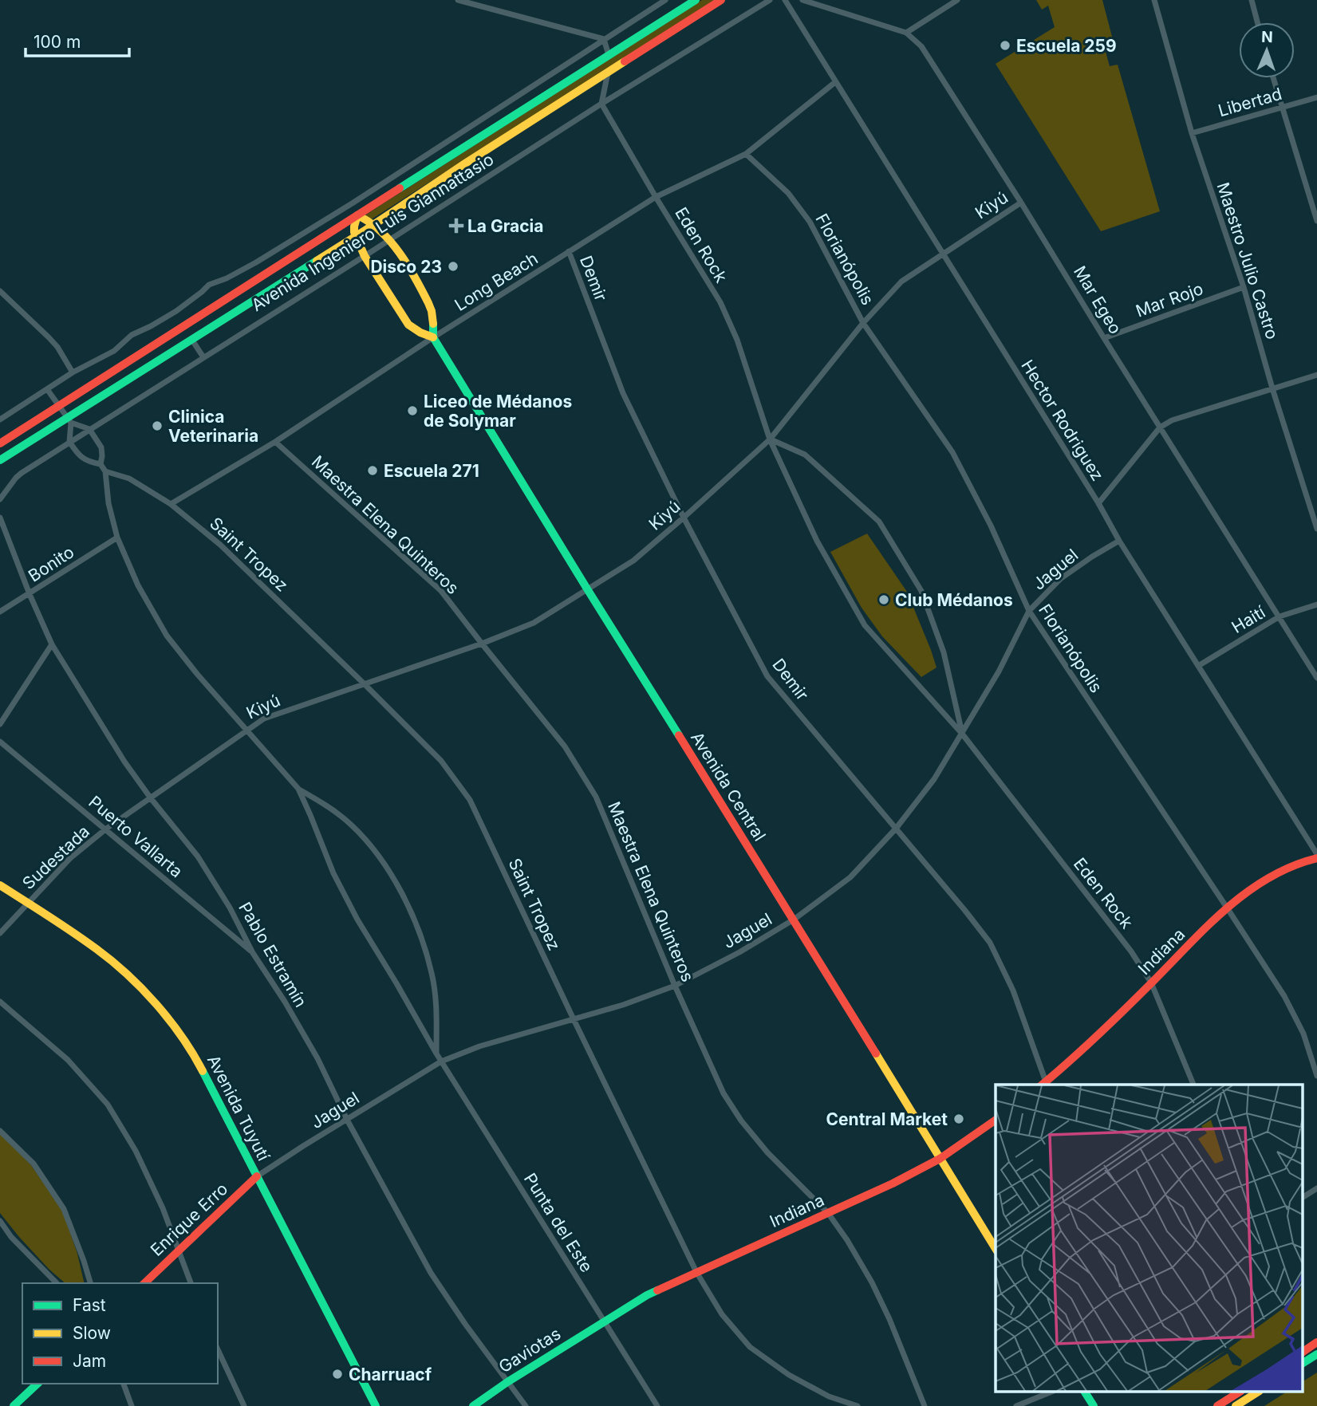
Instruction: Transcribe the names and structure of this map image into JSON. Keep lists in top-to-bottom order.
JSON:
{
  "streets": {
    "street": [
      "Libertad",
      "Kiyú",
      "Avenida Ingeniero Luis Giannattasio",
      "Eden Rock",
      "Florianópolis",
      "Maestro Julio Castro",
      "Demir",
      "Long Beach",
      "Mar Egeo",
      "Mar Rojo",
      "Hector Rodriguez",
      "Maestra Elena Quinteros",
      "Saint Tropez",
      "Bonito",
      "Jaguel",
      "Haití",
      "Avenida Central",
      "Puerto Vallarta",
      "Sudestada",
      "Indiana",
      "Pablo Estramín",
      "Avenida Tuyutí",
      "Enrique Erro",
      "Punta del Este",
      "Gaviotas"
    ]
  },
  "crossings": [
    ["Libertad", "Maestro Julio Castro"],
    ["Kiyú", "Eden Rock"],
    ["Kiyú", "Florianópolis"],
    ["Kiyú", "Demir"],
    ["Kiyú", "Mar Egeo"],
    ["Kiyú", "Hector Rodriguez"],
    ["Kiyú", "Maestra Elena Quinteros"],
    ["Kiyú", "Saint Tropez"],
    ["Kiyú", "Avenida Central"],
    ["Kiyú", "Sudestada"],
    ["Kiyú", "Punta del Este"],
    ["Avenida Ingeniero Luis Giannattasio", "Eden Rock"],
    ["Avenida Ingeniero Luis Giannattasio", "Avenida Central"],
    ["Eden Rock", "Long Beach"],
    ["Eden Rock", "Jaguel"],
    ["Eden Rock", "Indiana"],
    ["Florianópolis", "Long Beach"],
    ["Florianópolis", "Jaguel"],
    ["Florianópolis", "Indiana"],
    ["Maestro Julio Castro", "Mar Rojo"],
    ["Demir", "Long Beach"],
    ["Demir", "Jaguel"],
    ["Demir", "Indiana"],
    ["Long Beach", "Hector Rodriguez"],
    ["Long Beach", "Maestra Elena Quinteros"],
    ["Long Beach", "Saint Tropez"],
    ["Long Beach", "Avenida Central"],
    ["Mar Egeo", "Mar Rojo"],
    ["Mar Egeo", "Haití"],
    ["Hector Rodriguez", "Jaguel"],
    ["Hector Rodriguez", "Haití"],
    ["Hector Rodriguez", "Indiana"],
    ["Maestra Elena Quinteros", "Jaguel"],
    ["Maestra Elena Quinteros", "Indiana"],
    ["Saint Tropez", "Jaguel"],
    ["Saint Tropez", "Indiana"],
    ["Saint Tropez", "Punta del Este"],
    ["Bonito", "Pablo Estramín"],
    ["Bonito", "Punta del Este"],
    ["Jaguel", "Avenida Central"],
    ["Jaguel", "Pablo Estramín"],
    ["Jaguel", "Avenida Tuyutí"],
    ["Jaguel", "Enrique Erro"],
    ["Jaguel", "Punta del Este"],
    ["Avenida Central", "Indiana"],
    ["Puerto Vallarta", "Sudestada"],
    ["Puerto Vallarta", "Pablo Estramín"],
    ["Sudestada", "Pablo Estramín"],
    ["Sudestada", "Avenida Tuyutí"],
    ["Sudestada", "Punta del Este"],
    ["Indiana", "Punta del Este"],
    ["Indiana", "Gaviotas"],
    ["Pablo Estramín", "Gaviotas"],
    ["Avenida Tuyutí", "Enrique Erro"],
    ["Punta del Este", "Gaviotas"]
  ],
  "places": {
    "other": [
      "Escuela 259",
      "Disco 23",
      "Liceo de Médanos de Solymar",
      "Clinica Veterinaria",
      "Escuela 271",
      "Club Médanos",
      "Central Market",
      "Charruacf"
    ],
    "health": ["La Gracia"]
  },
  "legend": ["Fast", "Slow", "Jam"],
  "scale_bar": "100 m",
  "north": "top"
}
